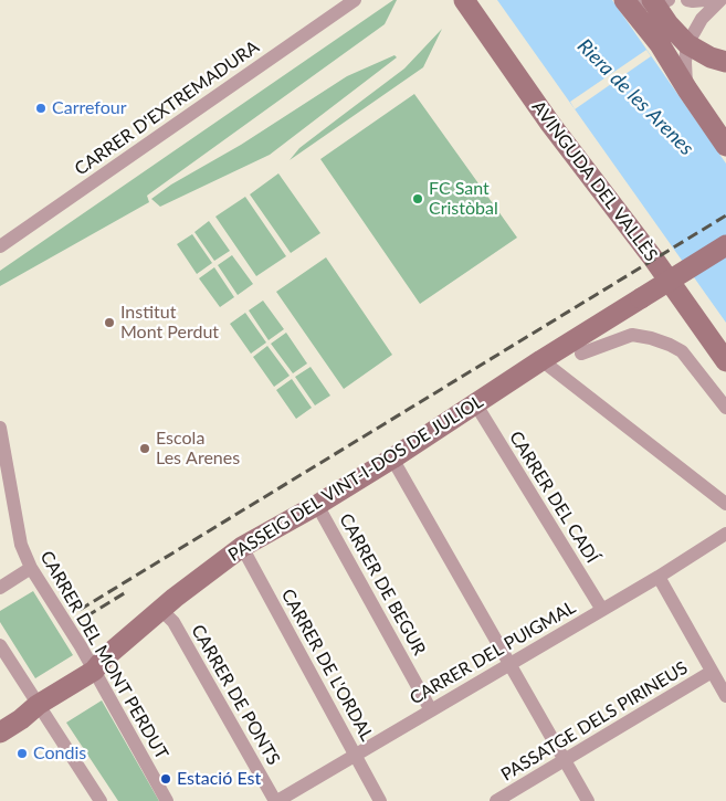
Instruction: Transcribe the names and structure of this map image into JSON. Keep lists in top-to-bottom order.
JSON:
{
  "streets": {
    "main road": ["AVINGUDA DEL VALLÈS", "PASSEIG DEL VINT-I-DOS DE JULIOL"],
    "street": [
      "CARRER D'EXTREMADURA",
      "CARRER DEL CADÍ",
      "CARRER DE BEGUR",
      "CARRER DEL PUIGMAL",
      "CARRER DEL MONT PERDUT",
      "CARRER DE L'ORDAL",
      "CARRER DE PONTS",
      "PASSATGE DELS PIRINEUS"
    ]
  },
  "crossings": [
    ["PASSEIG DEL VINT-I-DOS DE JULIOL", "CARRER DEL CADÍ"],
    ["PASSEIG DEL VINT-I-DOS DE JULIOL", "CARRER DE BEGUR"],
    ["PASSEIG DEL VINT-I-DOS DE JULIOL", "CARRER DEL MONT PERDUT"],
    ["PASSEIG DEL VINT-I-DOS DE JULIOL", "CARRER DE L'ORDAL"],
    ["PASSEIG DEL VINT-I-DOS DE JULIOL", "CARRER DE PONTS"],
    ["CARRER DEL CADÍ", "CARRER DEL PUIGMAL"],
    ["CARRER DE BEGUR", "CARRER DEL PUIGMAL"],
    ["CARRER DEL PUIGMAL", "CARRER DE L'ORDAL"],
    ["CARRER DEL PUIGMAL", "CARRER DE PONTS"]
  ],
  "water": ["Riera de les Arenes"],
  "places": [
    "Carrefour",
    "FC Sant Cristòbal",
    "Institut Mont Perdut",
    "Escola Les Arenes",
    "Condis",
    "Estació Est"
  ]
}
